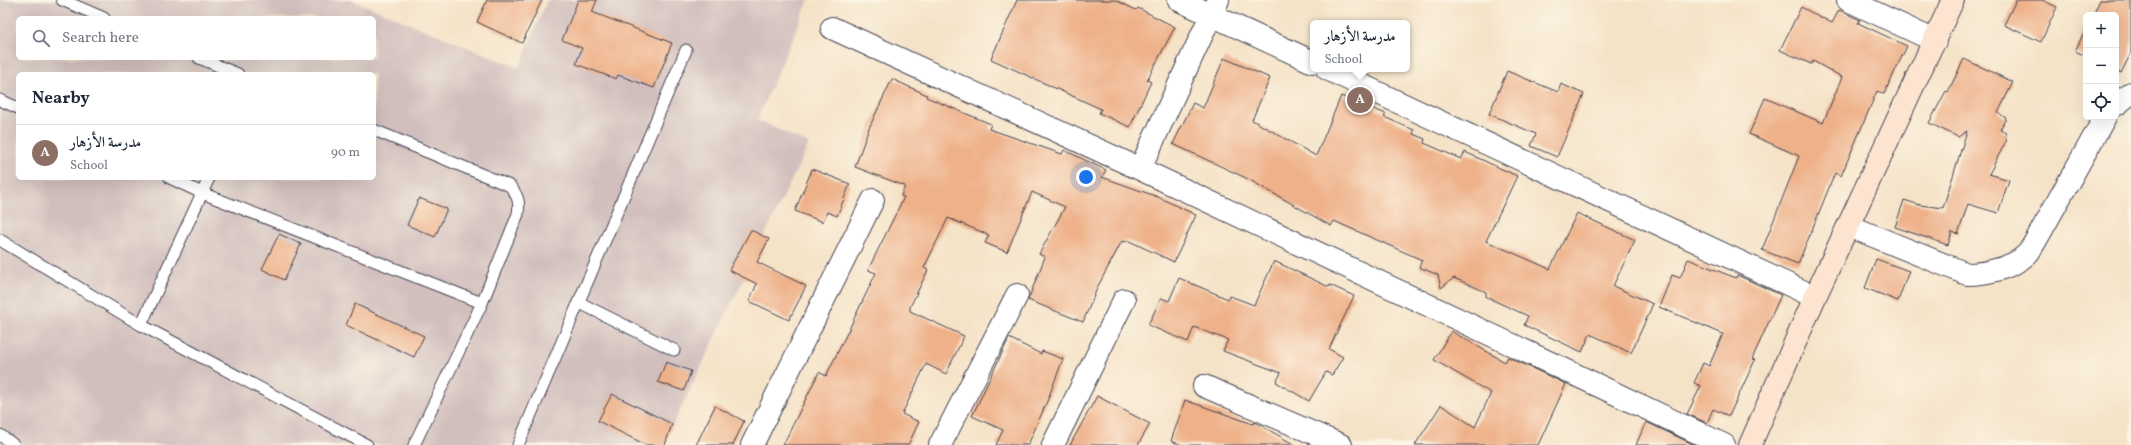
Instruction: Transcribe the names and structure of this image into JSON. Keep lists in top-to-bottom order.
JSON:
{
  "page": {
    "map_buttons": ["+", "−"],
    "search": "Search here",
    "popup": ["مدرسة الأزهار", "School"],
    "heading": "Nearby",
    "pins": "A",
    "list": [
      {
        "mark": "A",
        "name": "مدرسة الأزهار",
        "note": "School",
        "value": "90 m"
      }
    ]
  }
}
